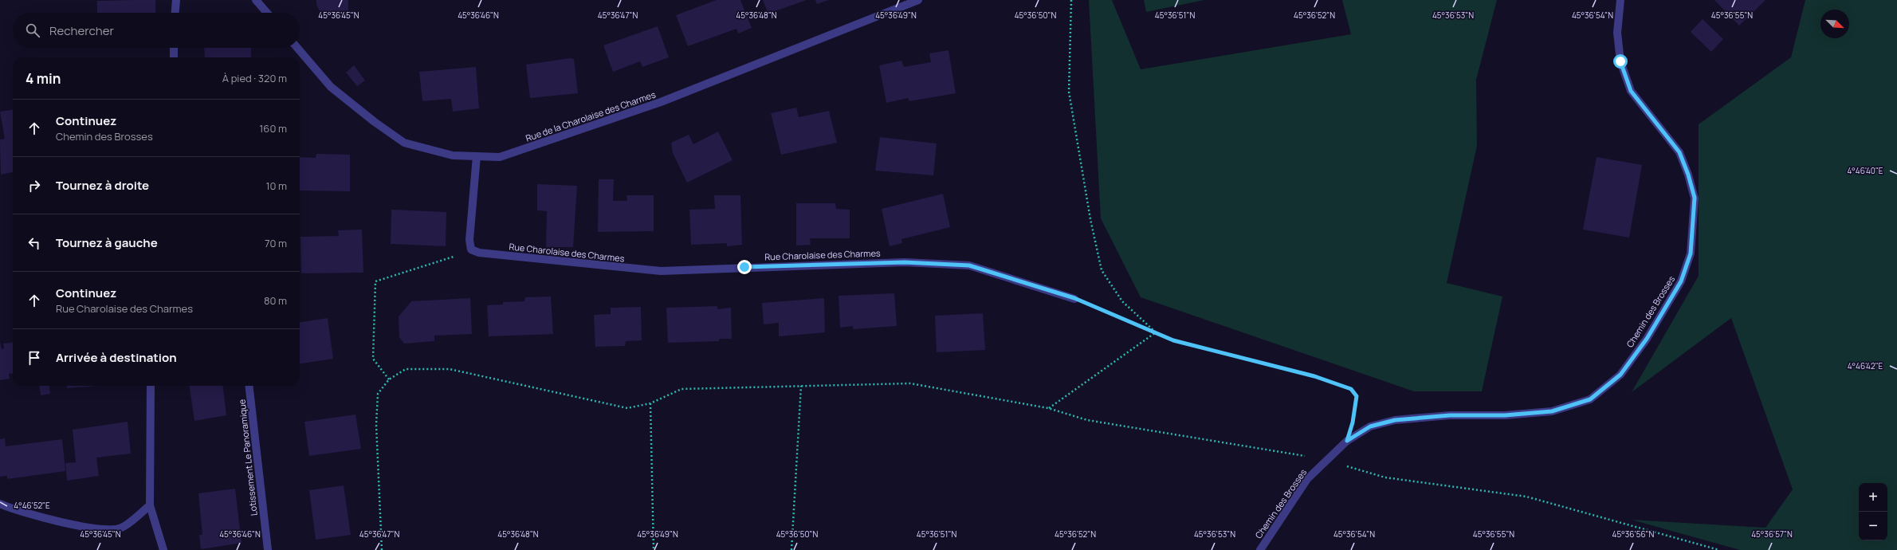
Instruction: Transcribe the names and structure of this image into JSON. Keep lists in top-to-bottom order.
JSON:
{
  "streets": {
    "street": [
      "Rue de la Charolaise des Charmes",
      "Rue Charolaise des Charmes",
      "Chemin des Brosses",
      "Lotissement Le Panoramique"
    ]
  },
  "north": "bottom right",
  "page": {
    "search": "Rechercher",
    "heading": ["4 min", "À pied · 320 m"],
    "list": [
      ["Continuez", "Chemin des Brosses", "160 m"],
      ["Tournez à droite", "10 m"],
      ["Tournez à gauche", "70 m"],
      ["Continuez", "Rue Charolaise des Charmes", "80 m"],
      "Arrivée à destination"
    ],
    "map_buttons": ["+", "−"]
  },
  "coordinates": [
    "45°36'45\"N",
    "45°36'46\"N",
    "45°36'47\"N",
    "45°36'48\"N",
    "45°36'49\"N",
    "45°36'50\"N",
    "45°36'51\"N",
    "45°36'53\"N",
    "45°36'54\"N",
    "45°36'55\"N",
    "45°36'52\"N",
    "4°46'40\"E",
    "4°46'42\"E",
    "4°46'52\"E",
    "45°36'56\"N",
    "45°36'57\"N"
  ]
}
